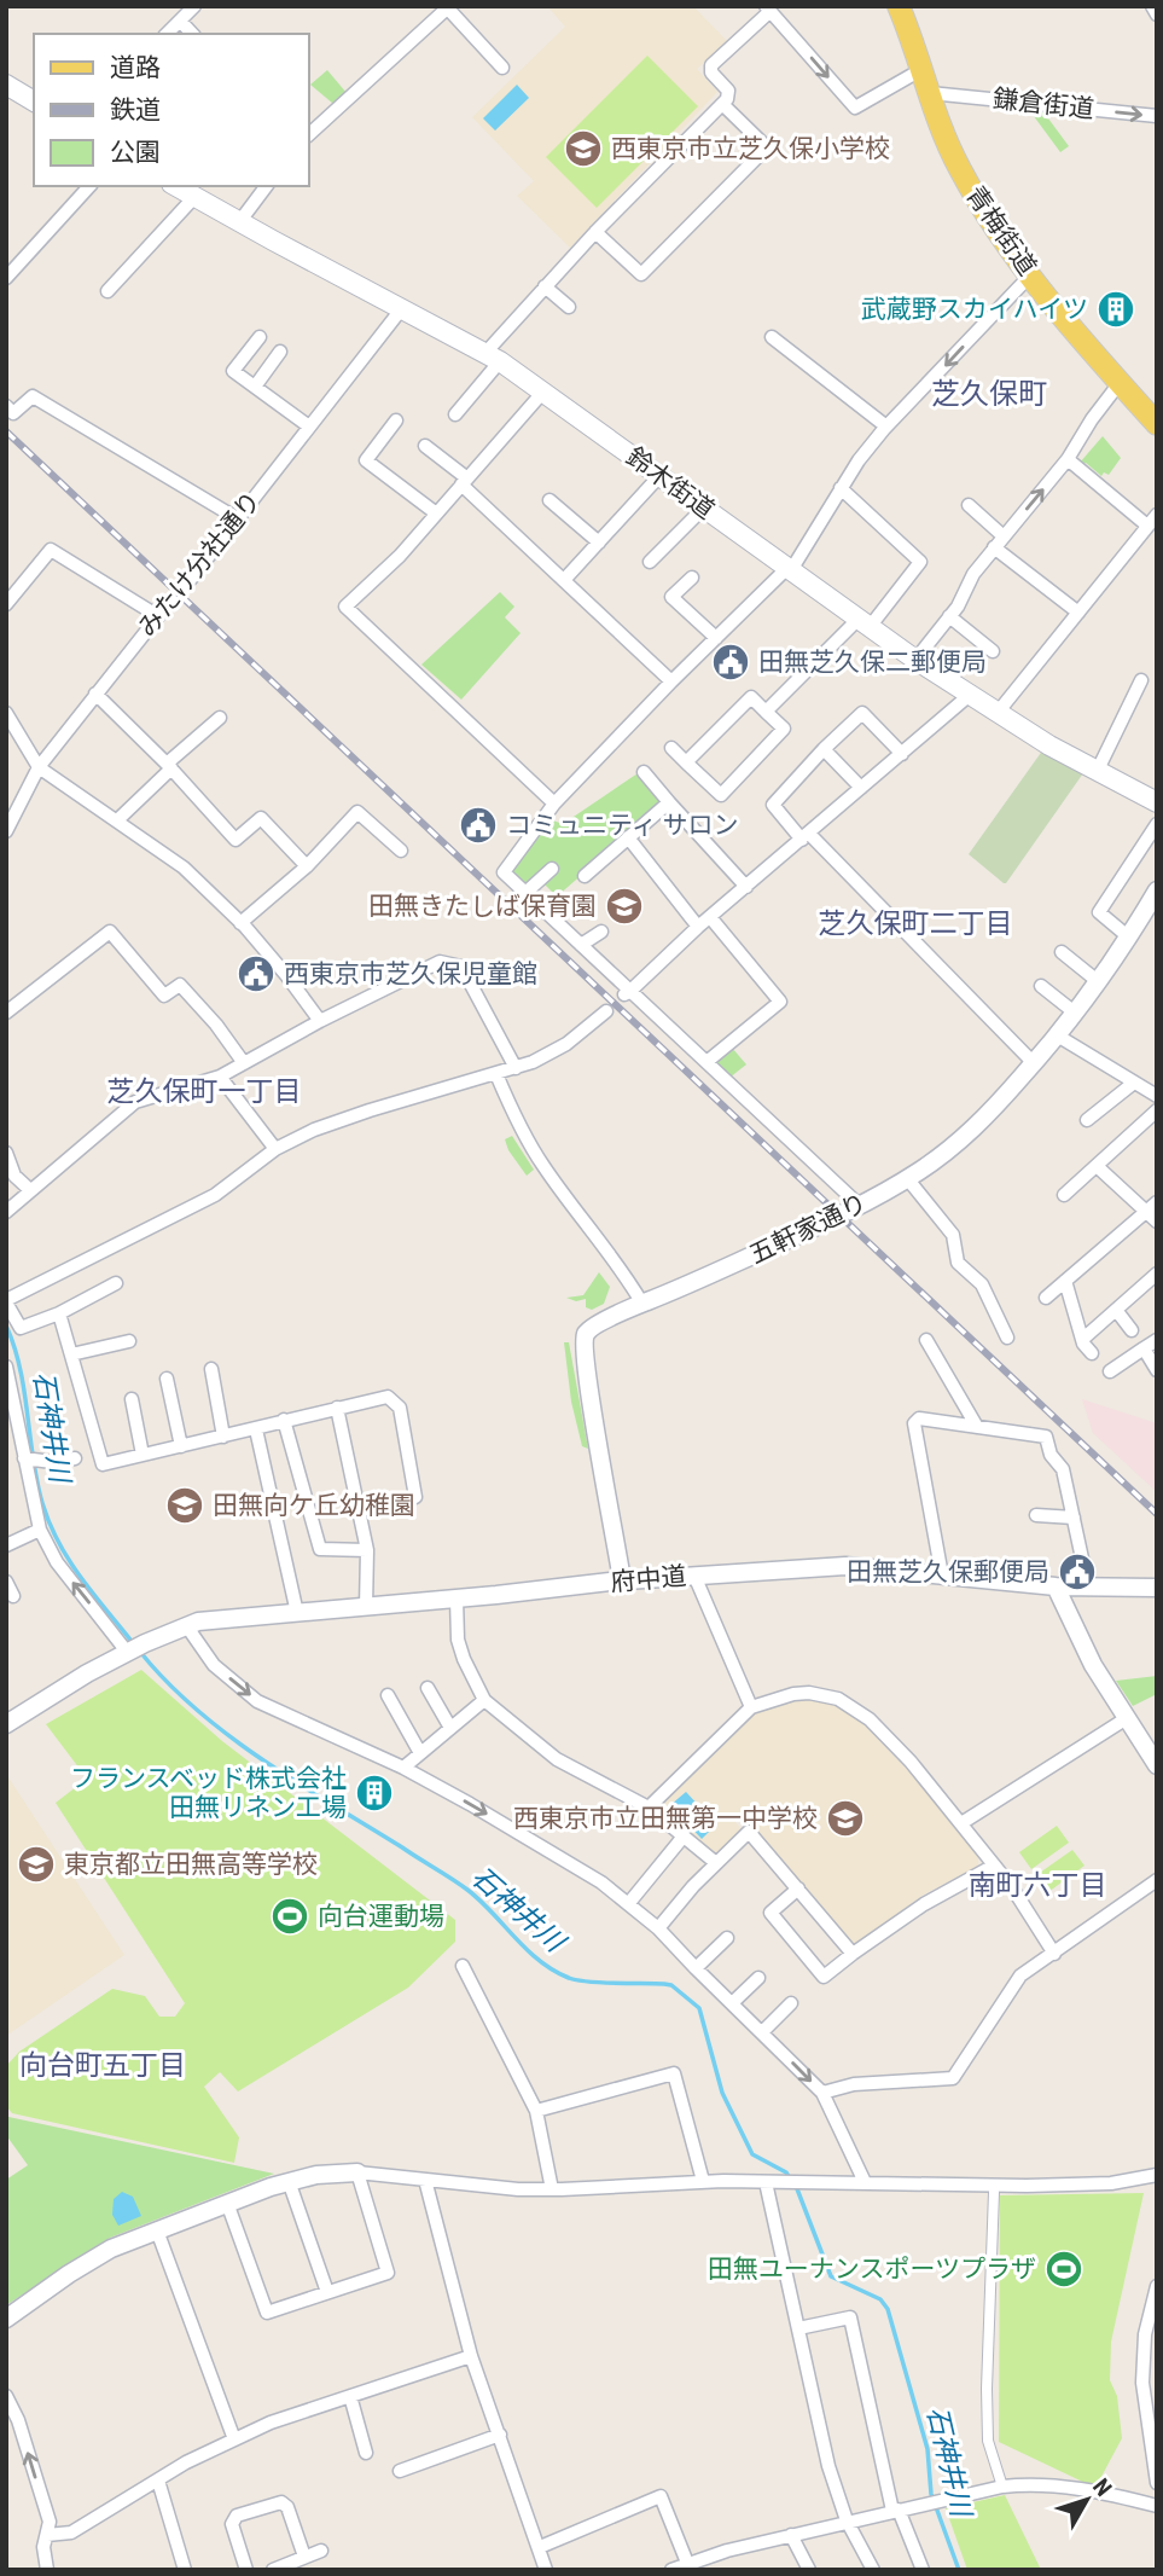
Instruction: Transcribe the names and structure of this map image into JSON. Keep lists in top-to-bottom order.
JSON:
{
  "streets": {
    "main road": ["青梅街道", "鈴木街道"],
    "street": [
      "鎌倉街道",
      "みたけ分社通り",
      "五軒家通り",
      "府中道"
    ]
  },
  "crossings": [
    ["鎌倉街道", "青梅街道"],
    ["鈴木街道", "みたけ分社通り"],
    ["五軒家通り", "府中道"]
  ],
  "one_way": ["鎌倉街道"],
  "districts": [
    "芝久保町",
    "芝久保町二丁目",
    "芝久保町一丁目",
    "南町六丁目",
    "向台町五丁目"
  ],
  "water": ["石神井川"],
  "places": {
    "school or university": [
      "西東京市立芝久保小学校",
      "田無きたしば保育園",
      "田無向ケ丘幼稚園",
      "西東京市立田無第一中学校",
      "東京都立田無高等学校"
    ],
    "building": ["武蔵野スカイハイツ", "フランスベッド株式会社 田無リネン工場"],
    "public building": [
      "田無芝久保二郵便局",
      "コミュニティ サロン",
      "西東京市芝久保児童館",
      "田無芝久保郵便局"
    ],
    "sports": ["向台運動場", "田無ユーナンスポーツプラザ"]
  },
  "legend": ["道路", "鉄道", "公園"],
  "north": "top right"
}
